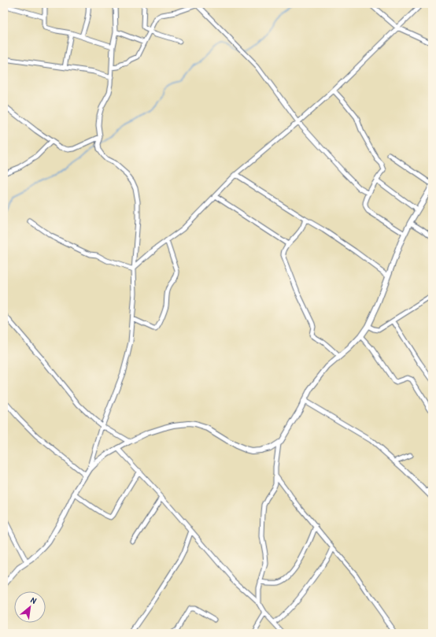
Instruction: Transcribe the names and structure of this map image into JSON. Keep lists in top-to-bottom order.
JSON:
{
  "north": "top right"
}
